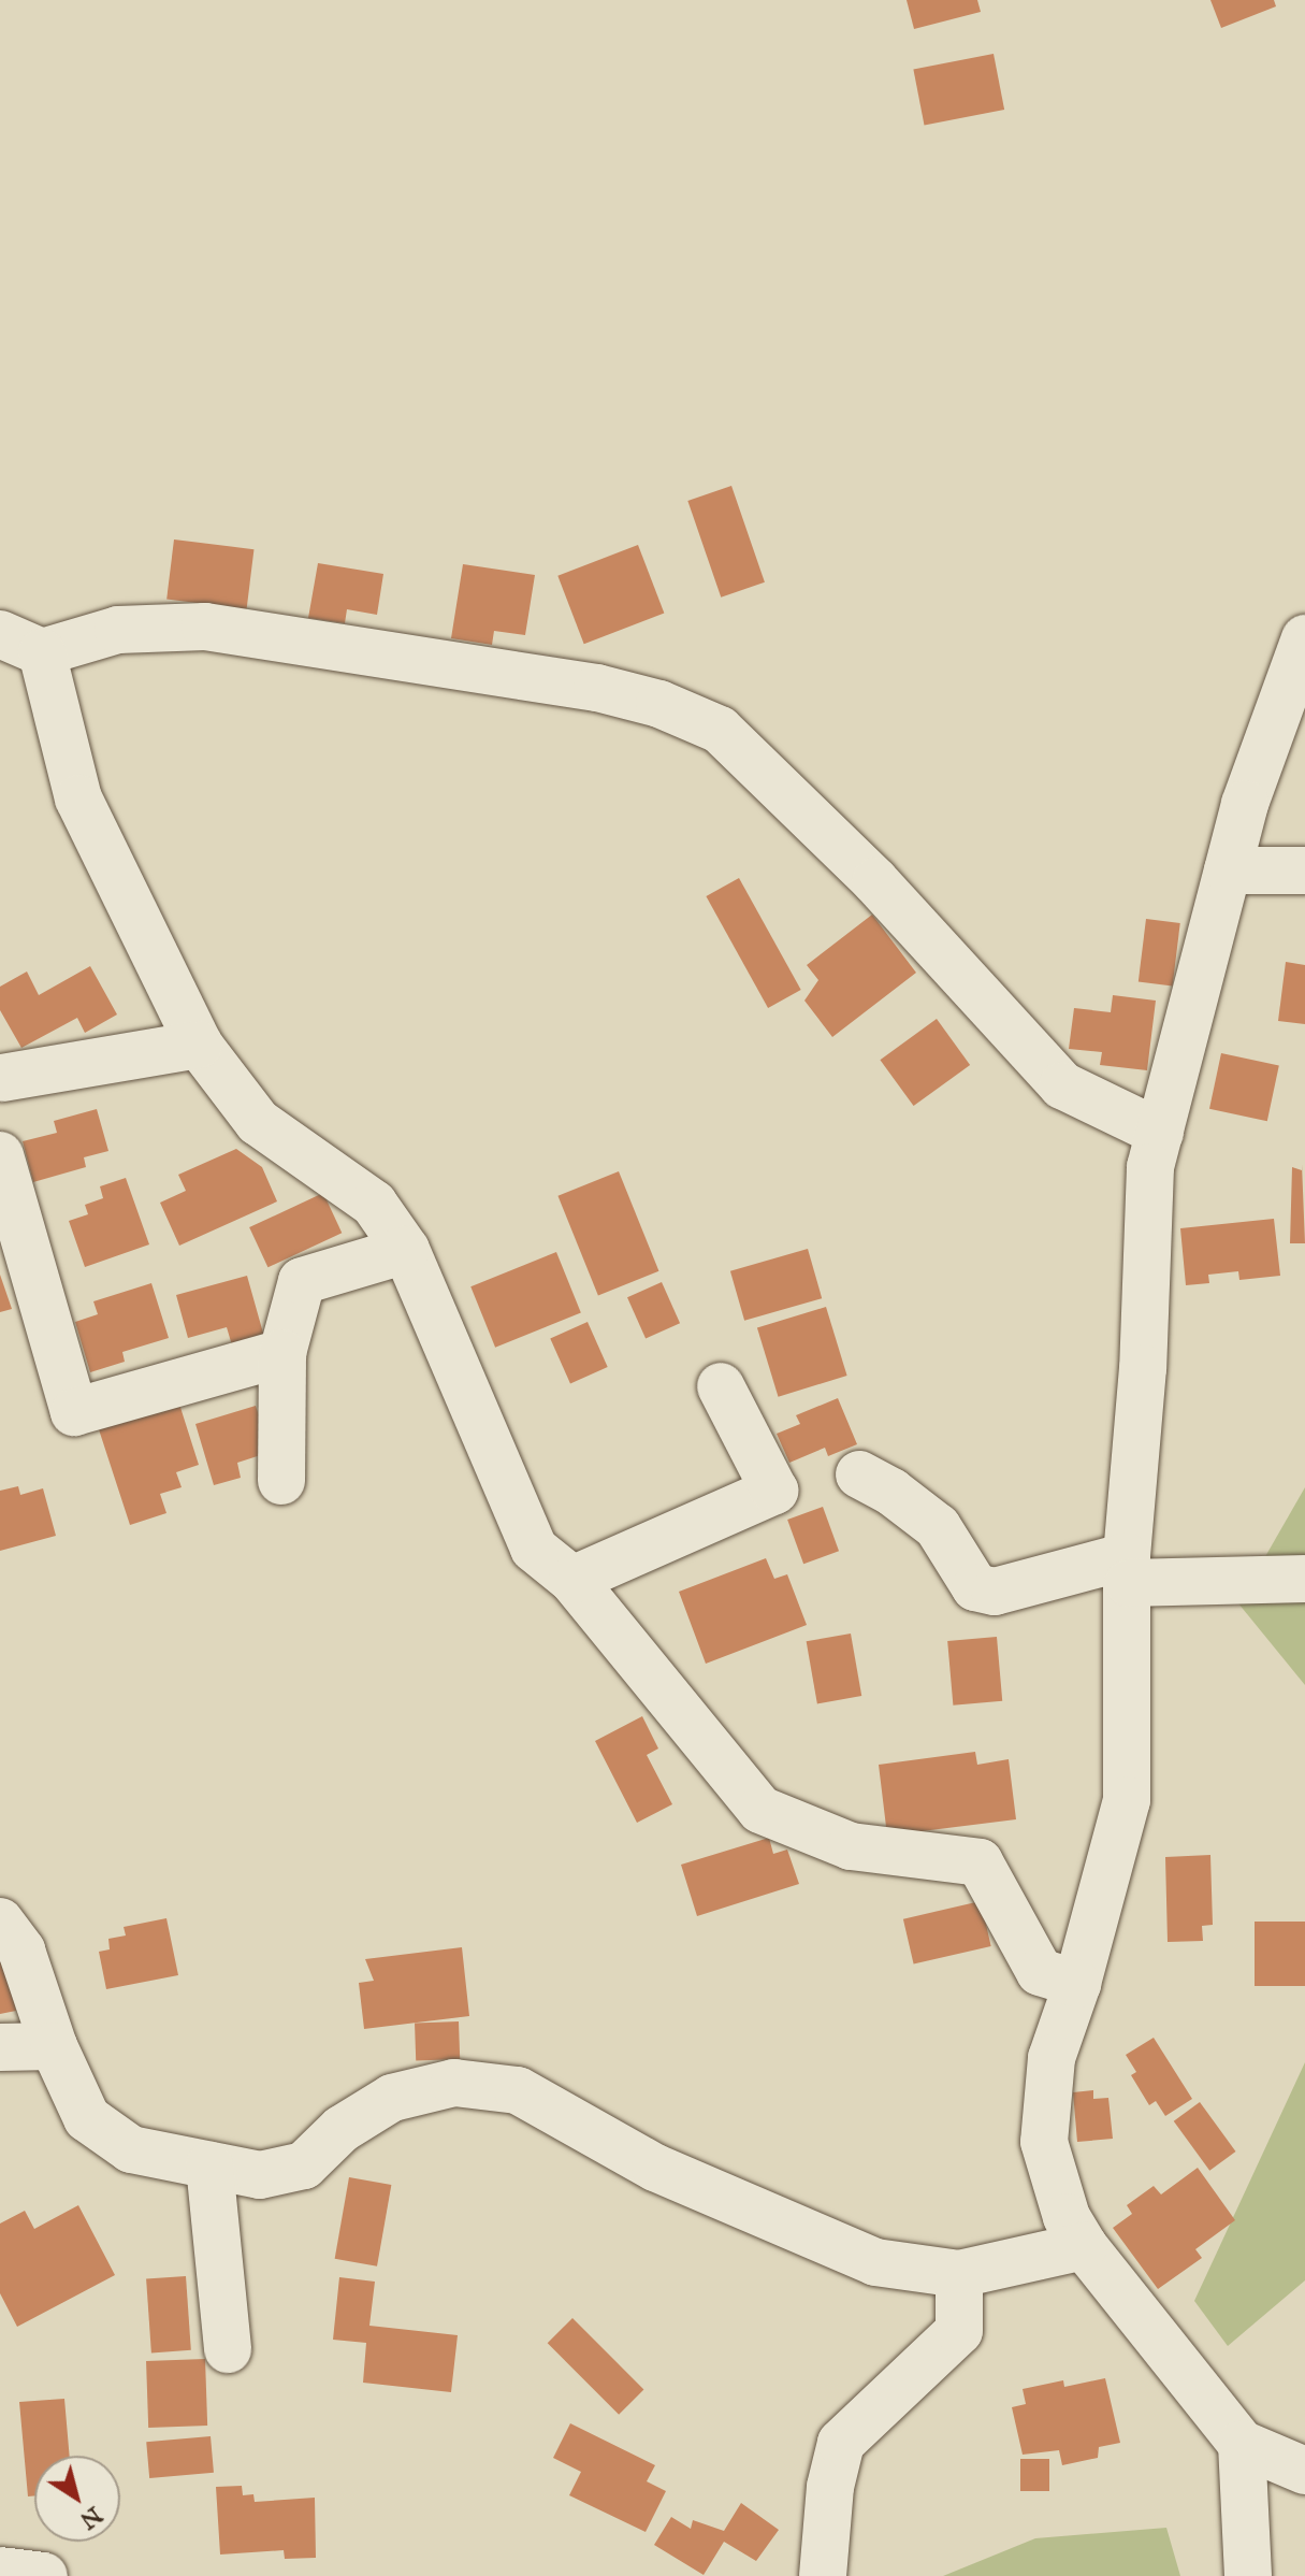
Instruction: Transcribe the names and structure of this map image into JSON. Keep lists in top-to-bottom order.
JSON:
{
  "north": "bottom right"
}
